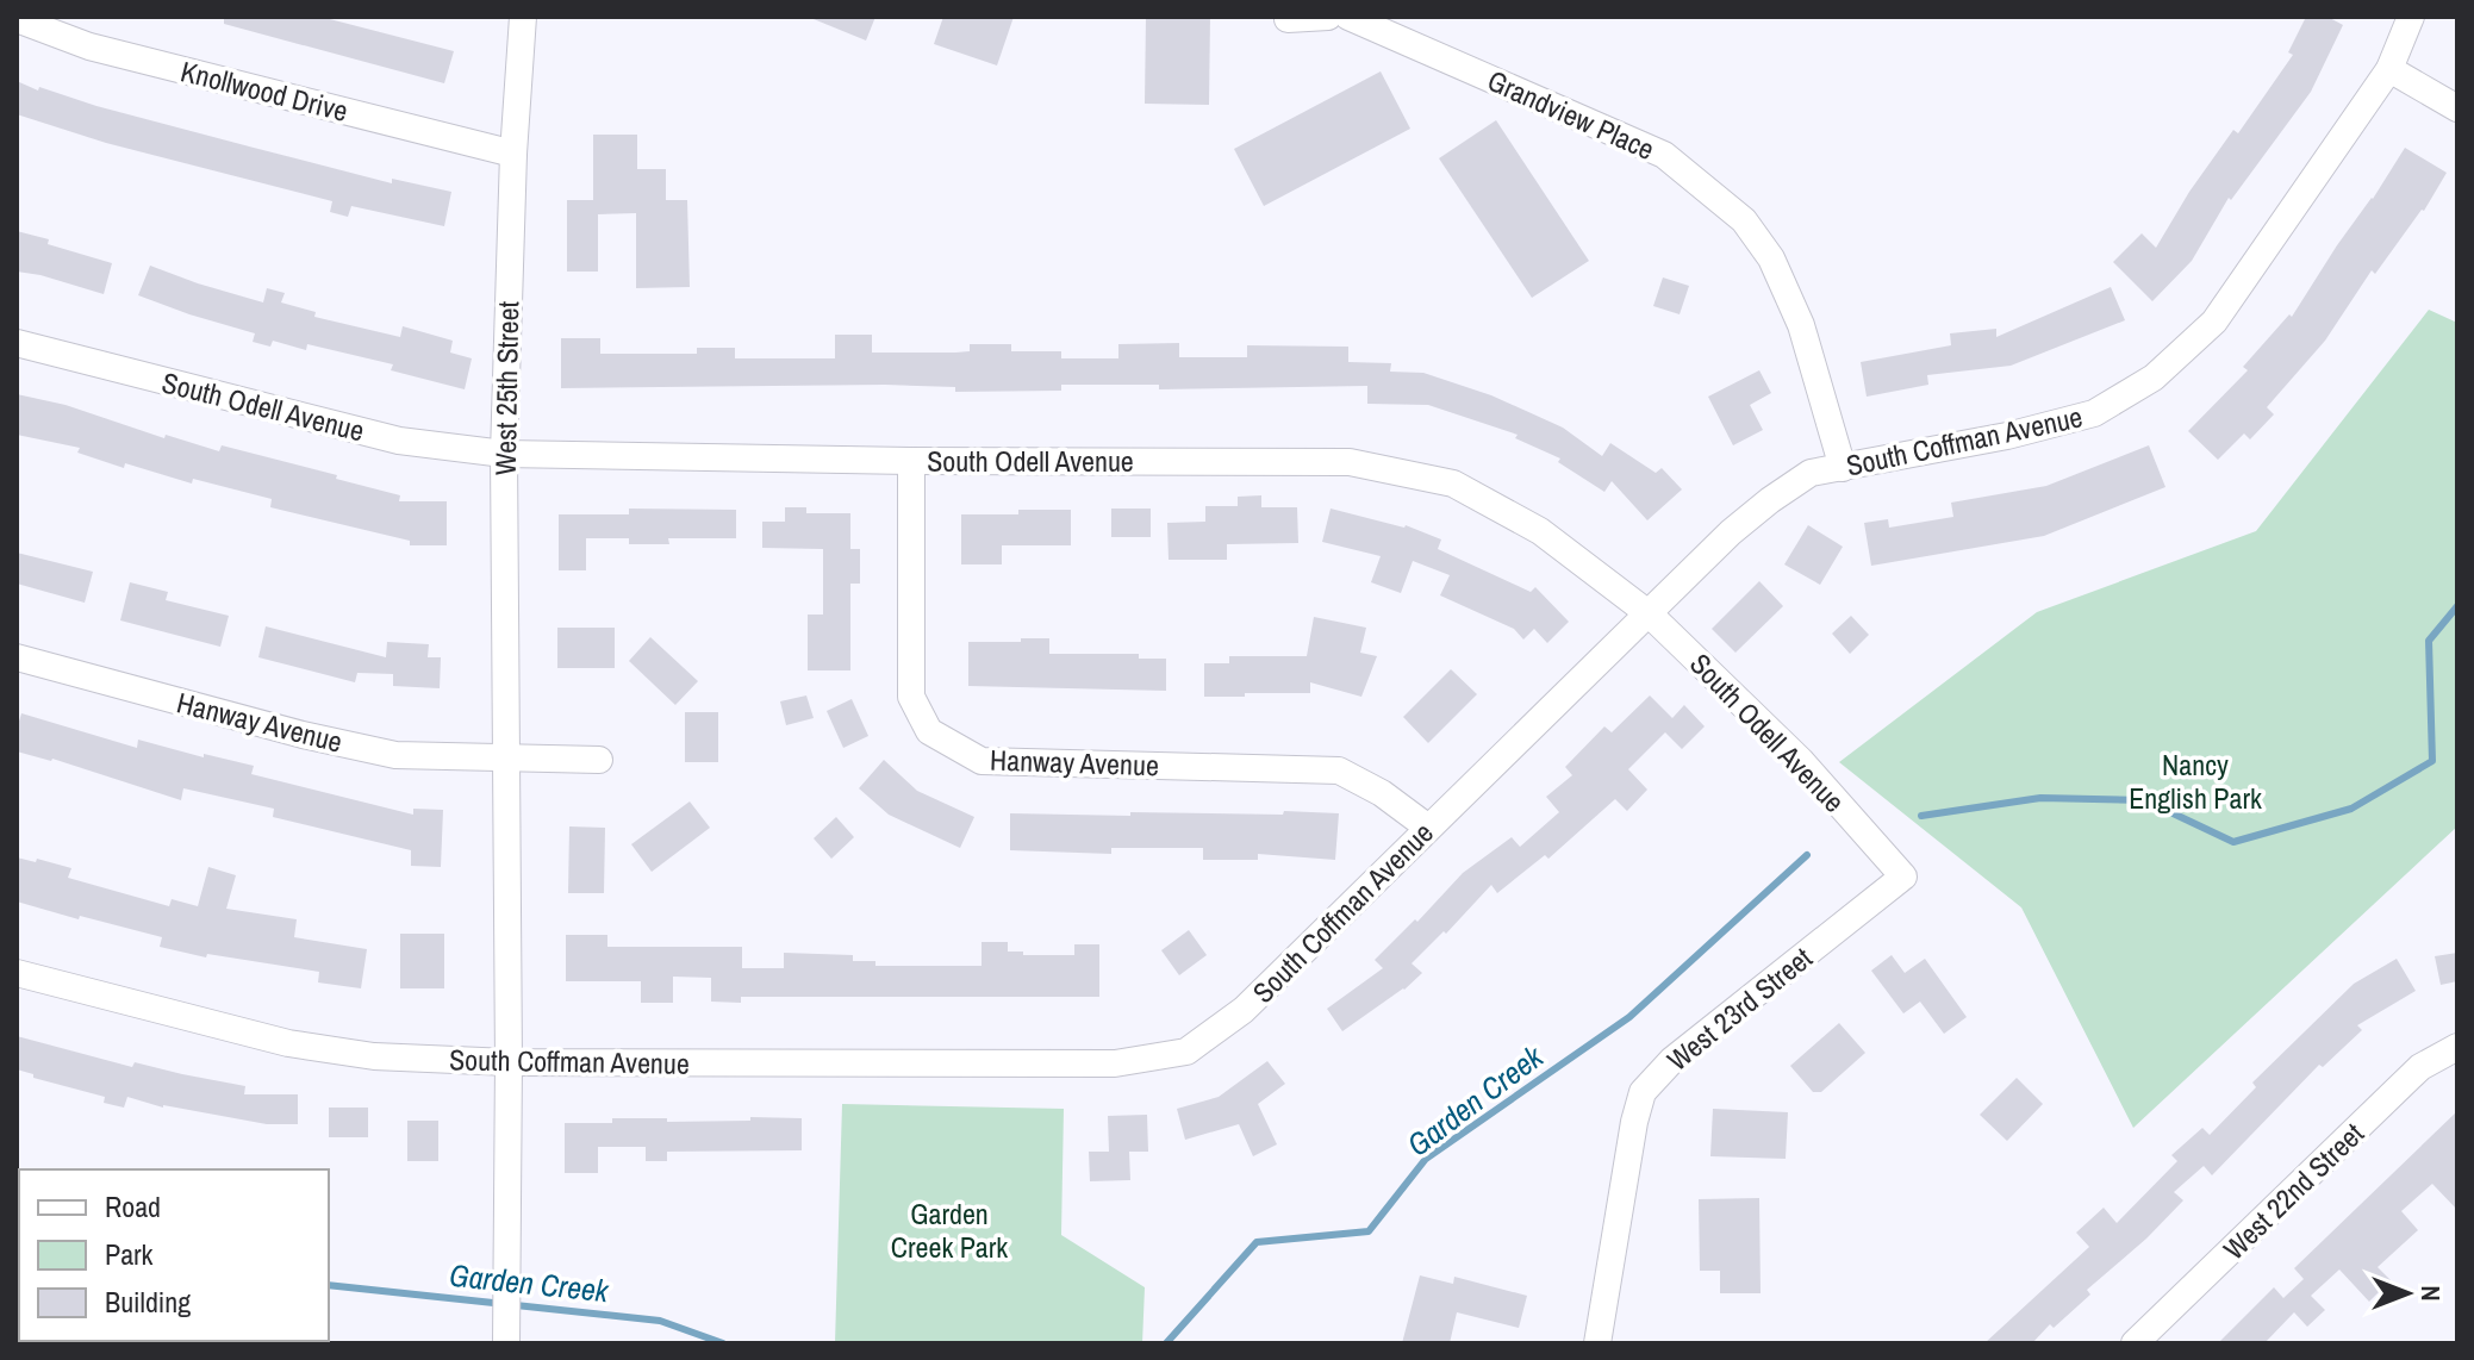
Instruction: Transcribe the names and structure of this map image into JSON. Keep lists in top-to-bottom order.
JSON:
{
  "streets": {
    "street": [
      "Knollwood Drive",
      "Grandview Place",
      "West 25th Street",
      "South Odell Avenue",
      "South Coffman Avenue",
      "Hanway Avenue",
      "West 23rd Street",
      "West 22nd Street"
    ]
  },
  "crossings": [
    ["Knollwood Drive", "West 25th Street"],
    ["Grandview Place", "South Coffman Avenue"],
    ["West 25th Street", "South Odell Avenue"],
    ["West 25th Street", "South Coffman Avenue"],
    ["West 25th Street", "Hanway Avenue"],
    ["South Odell Avenue", "South Coffman Avenue"],
    ["South Odell Avenue", "Hanway Avenue"],
    ["South Odell Avenue", "West 23rd Street"],
    ["South Coffman Avenue", "Hanway Avenue"]
  ],
  "water": ["Garden Creek"],
  "parks": ["Nancy English Park", "Garden Creek Park"],
  "legend": ["Road", "Park", "Building"],
  "north": "right"
}
